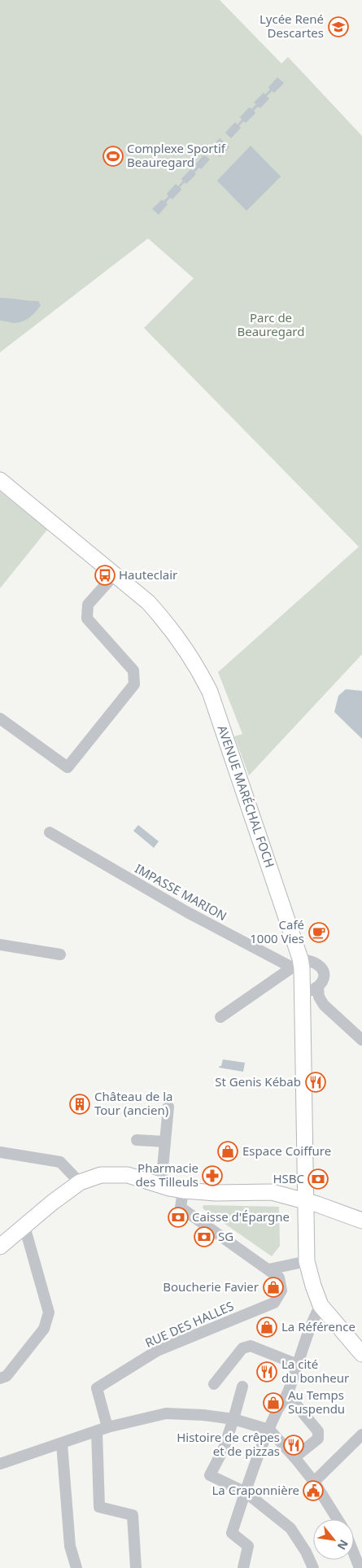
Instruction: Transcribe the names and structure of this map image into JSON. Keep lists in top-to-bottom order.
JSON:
{
  "streets": {
    "main road": ["AVENUE MARÉCHAL FOCH"],
    "street": ["IMPASSE MARION", "RUE DES HALLES"]
  },
  "crossings": [
    ["AVENUE MARÉCHAL FOCH", "IMPASSE MARION"]
  ],
  "parks": ["Parc de Beauregard"],
  "places": {
    "school or university": ["Lycée René Descartes"],
    "sports": ["Complexe Sportif Beauregard"],
    "bus stop": ["Hauteclair"],
    "cafe": ["Café 1000 Vies"],
    "restaurant": ["St Genis Kébab", "La cité du bonheur", "Histoire de crêpes et de pizzas"],
    "building": ["Château de la Tour (ancien)"],
    "shop": [
      "Espace Coiffure",
      "Boucherie Favier",
      "La Référence",
      "Au Temps Suspendu"
    ],
    "pharmacy": ["Pharmacie des Tilleuls"],
    "bank": ["HSBC", "Caisse d'Épargne", "SG"],
    "public building": ["La Craponnière"]
  },
  "north": "bottom right"
}
